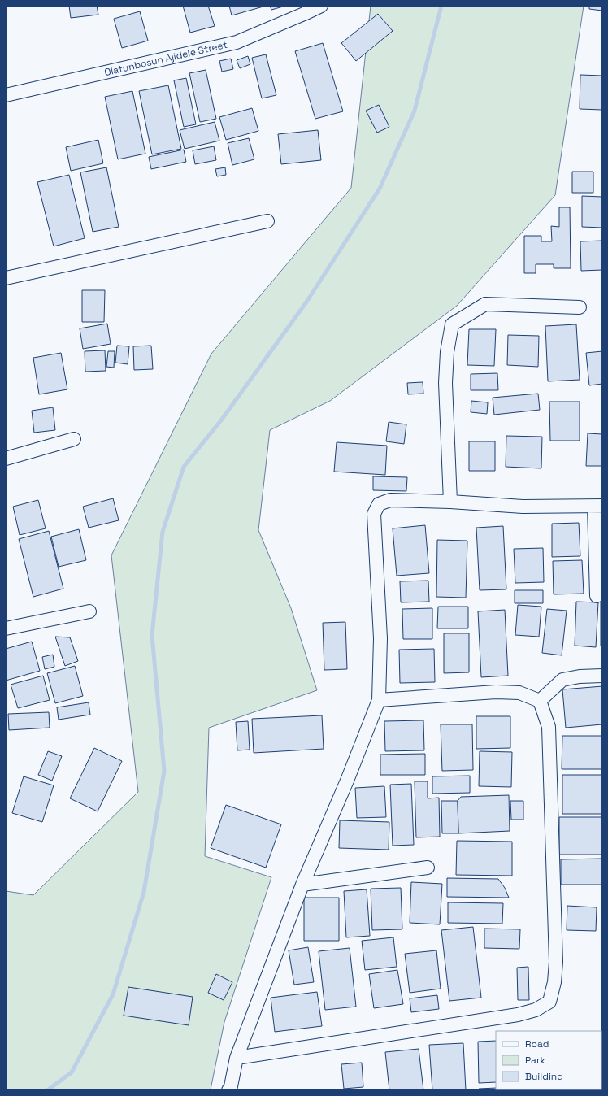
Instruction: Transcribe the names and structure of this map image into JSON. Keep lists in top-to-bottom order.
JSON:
{
  "streets": {
    "street": ["Olatunbosun Ajidele Street"]
  },
  "legend": ["Road", "Park", "Building"]
}
